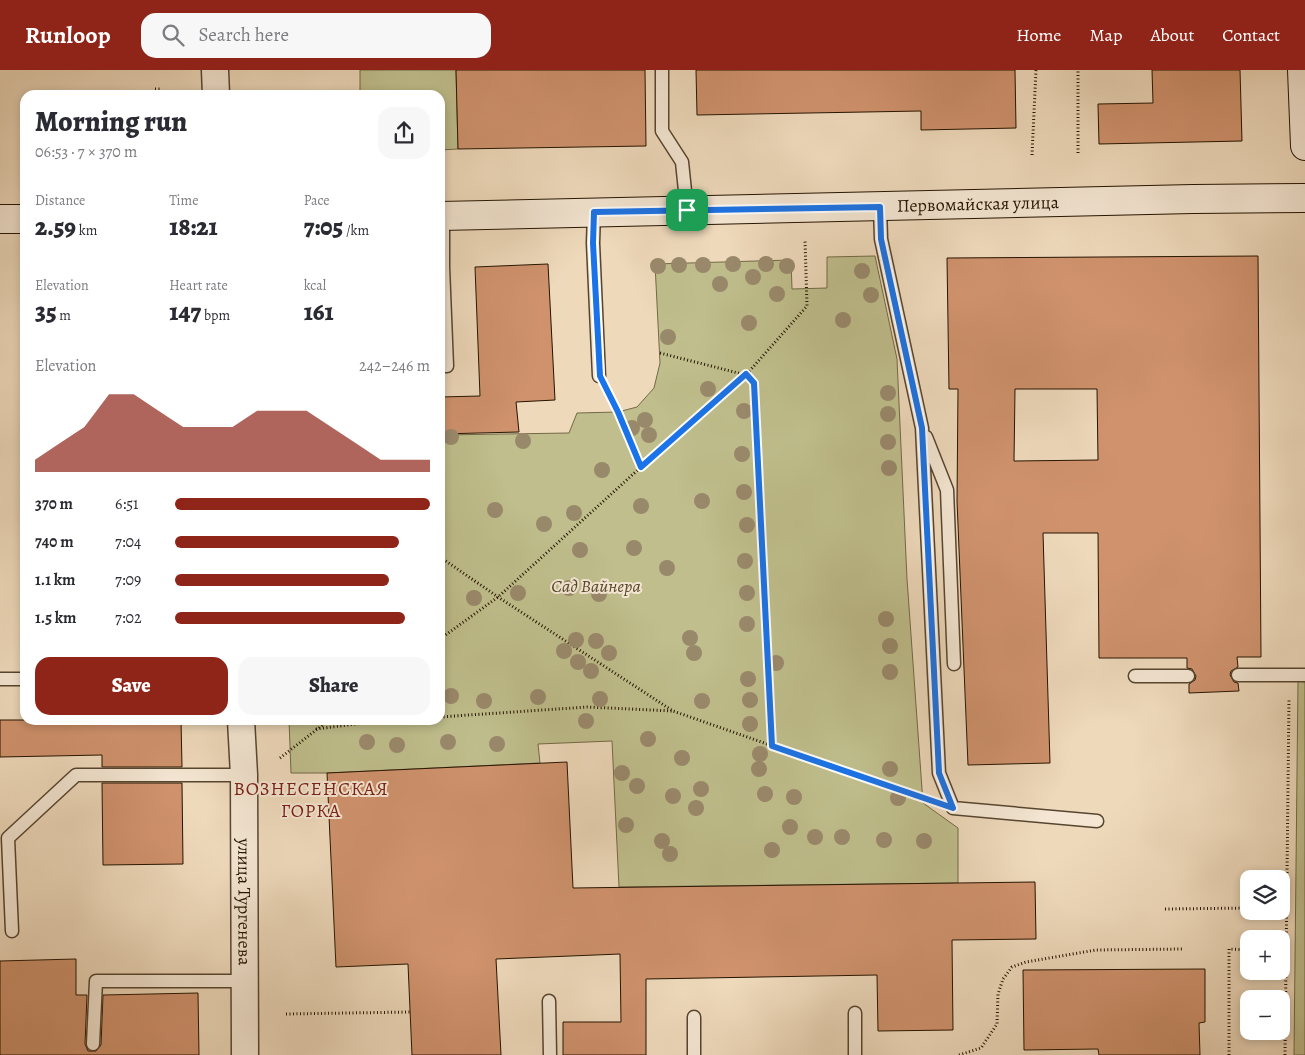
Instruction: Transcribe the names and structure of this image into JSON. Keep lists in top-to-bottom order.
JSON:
{
  "streets": {
    "street": ["Первомайская улица", "улица Тургенева"]
  },
  "districts": ["ВОЗНЕСЕНСКАЯ ГОРКА"],
  "parks": ["Сад Вайнера"],
  "page": {
    "header": "Runloop",
    "search": "Search here",
    "nav": [
      "Home",
      "Map",
      "About",
      "Contact"
    ],
    "heading": ["Morning run", "06:53 · 7 × 370 m"],
    "stats": [
      ["Distance", "2.59 km"],
      ["Time", "18:21"],
      ["Pace", "7:05 /km"],
      ["Elevation", "35 m"],
      ["Heart rate", "147 bpm"],
      ["kcal", "161"]
    ],
    "chart": ["Elevation", "242–246 m"],
    "list": [
      {
        "name": "370 m",
        "note": "6:51"
      },
      {
        "name": "740 m",
        "note": "7:04"
      },
      {
        "name": "1.1 km",
        "note": "7:09"
      },
      {
        "name": "1.5 km",
        "note": "7:02"
      }
    ],
    "buttons": ["Save", "Share"],
    "map_buttons": ["+", "−"]
  }
}
